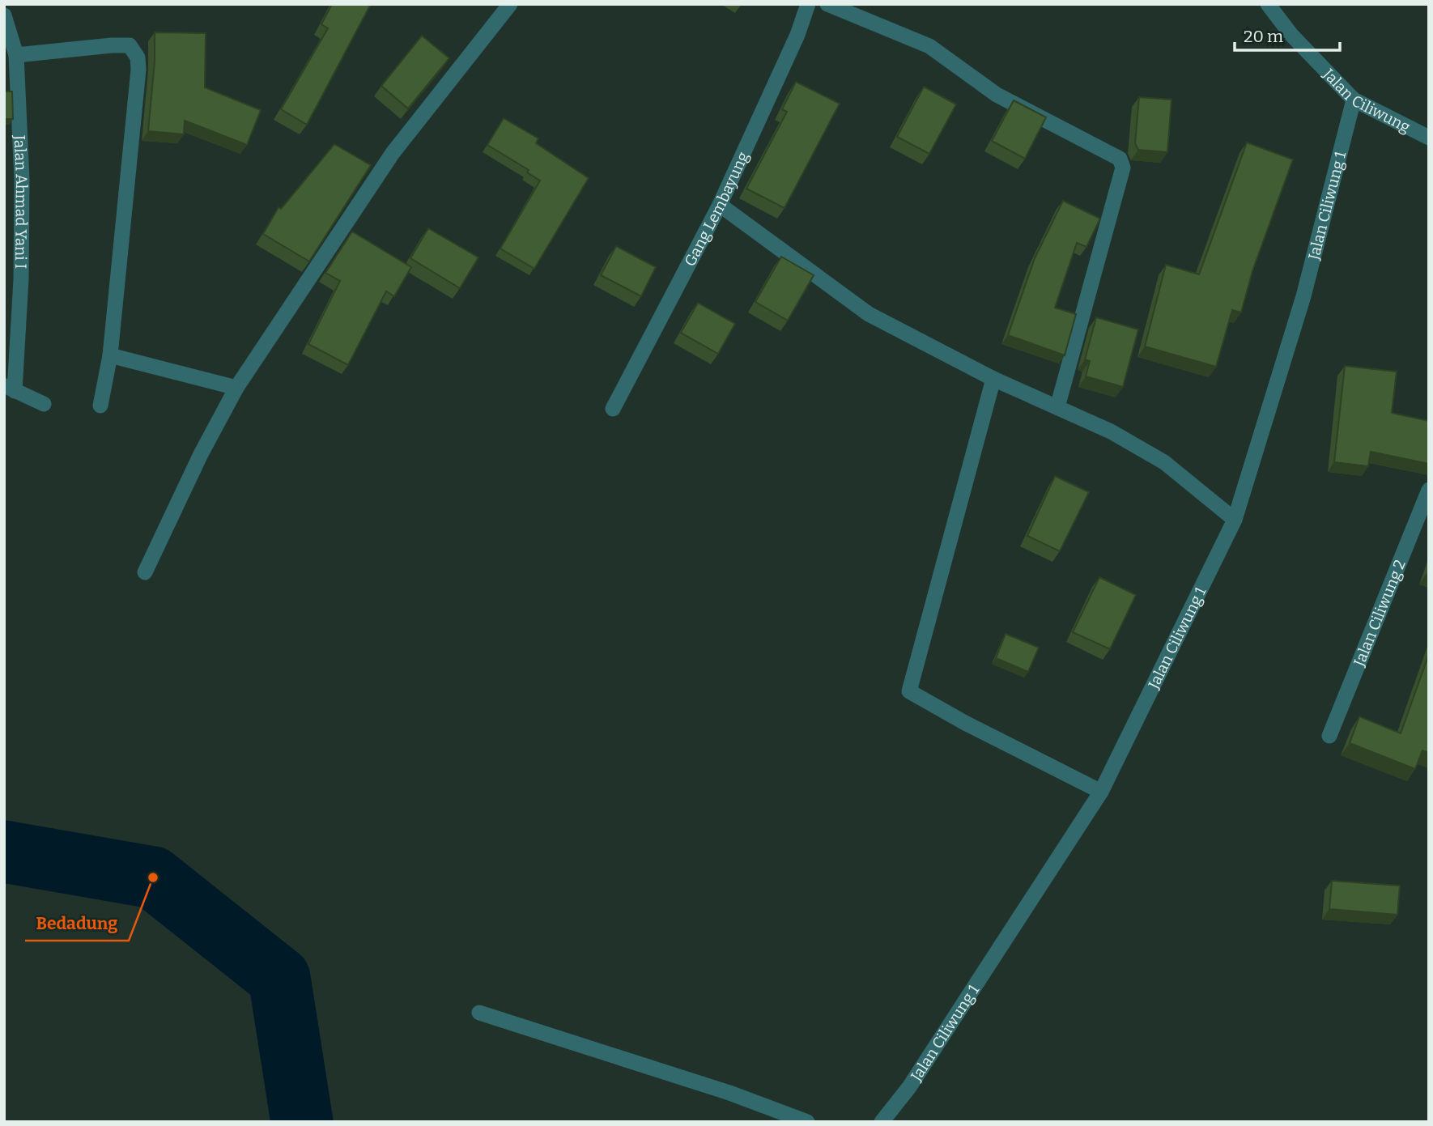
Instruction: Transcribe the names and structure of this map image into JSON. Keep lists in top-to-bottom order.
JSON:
{
  "streets": {
    "street": [
      "Jalan Ciliwung",
      "Jalan Ahmad Yani I",
      "Jalan Ciliwung 1",
      "Gang Lembayung",
      "Jalan Ciliwung 2"
    ]
  },
  "crossings": [
    ["Jalan Ciliwung", "Jalan Ciliwung 1"]
  ],
  "places": ["Bedadung"],
  "scale_bar": "20 m"
}
